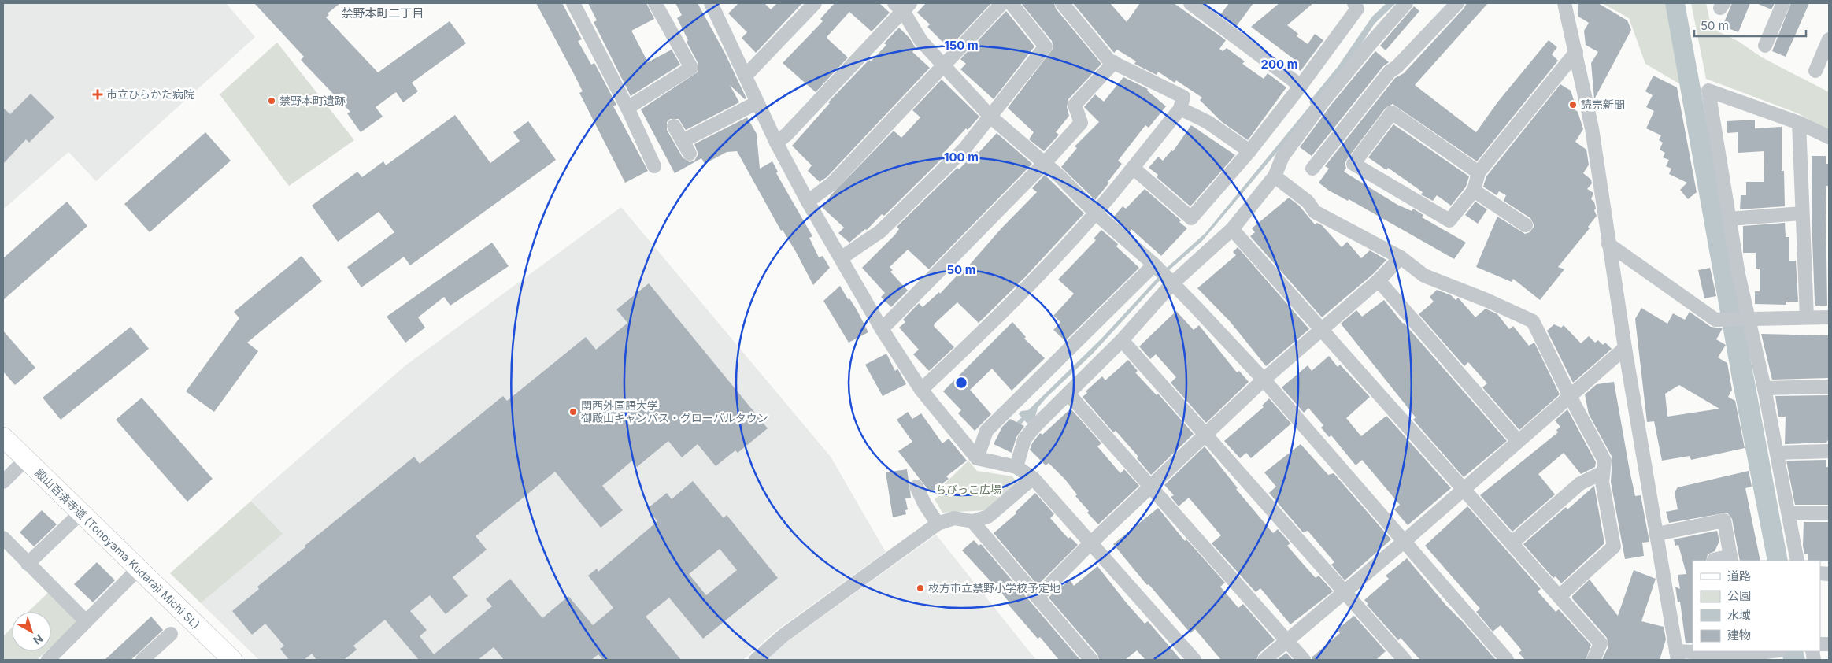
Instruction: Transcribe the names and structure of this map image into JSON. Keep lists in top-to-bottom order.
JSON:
{
  "streets": {
    "street": ["殿山百済寺道 (Tonoyama Kudaraji Michi SL)"]
  },
  "districts": ["禁野本町二丁目"],
  "parks": ["ちびっこ広場"],
  "places": {
    "health": ["市立ひらかた病院"],
    "other": [
      "禁野本町遺跡",
      "読売新聞",
      "関西外国語大学 御殿山キャンパス・グローバルタウン",
      "枚方市立禁野小学校予定地"
    ]
  },
  "legend": [
    "道路",
    "公園",
    "水域",
    "建物"
  ],
  "scale_bar": "50 m",
  "north": "bottom right",
  "rings": [
    "150 m",
    "200 m",
    "100 m",
    "50 m"
  ]
}
